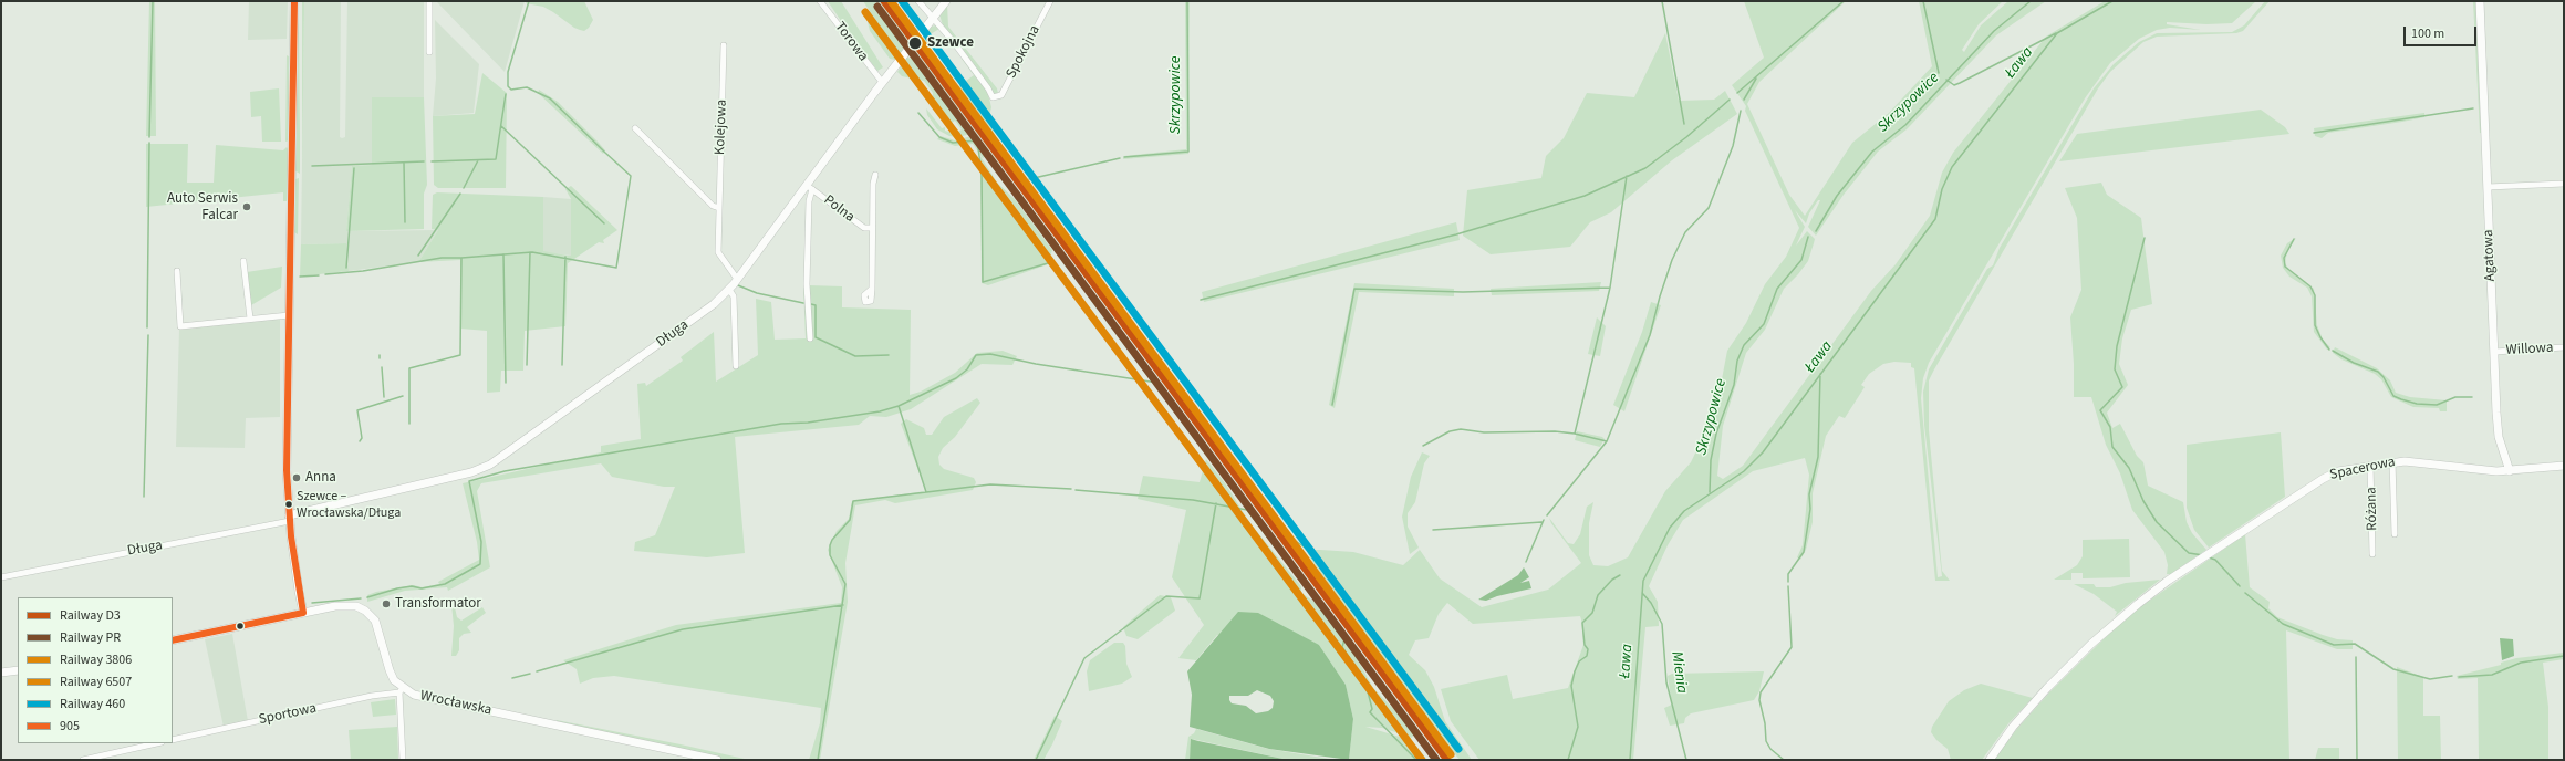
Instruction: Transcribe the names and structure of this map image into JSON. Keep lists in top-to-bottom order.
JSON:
{
  "streets": {
    "street": [
      "Torowa",
      "Spokojna",
      "Kolejowa",
      "Polna",
      "Agatowa",
      "Długa",
      "Willowa",
      "Spacerowa",
      "Różana",
      "Wrocławska",
      "Sportowa"
    ]
  },
  "crossings": [
    ["Torowa", "Długa"],
    ["Spokojna", "Długa"],
    ["Kolejowa", "Długa"],
    ["Polna", "Długa"],
    ["Agatowa", "Willowa"],
    ["Agatowa", "Spacerowa"],
    ["Spacerowa", "Różana"],
    ["Wrocławska", "Sportowa"]
  ],
  "water": ["Ława", "Skrzypowice", "Mienia"],
  "places": [
    "Szewce",
    "Auto Serwis Falcar",
    "Anna",
    "Szewce – Wrocławska/Długa",
    "Transformator"
  ],
  "lines": [
    "rail line D3",
    "rail line 3806",
    "rail line 460",
    "transit line 905",
    "rail line PR",
    "rail line 6507"
  ],
  "legend": [
    "Railway D3",
    "Railway PR",
    "Railway 3806",
    "Railway 6507",
    "Railway 460",
    "905"
  ],
  "scale_bar": "100 m"
}
